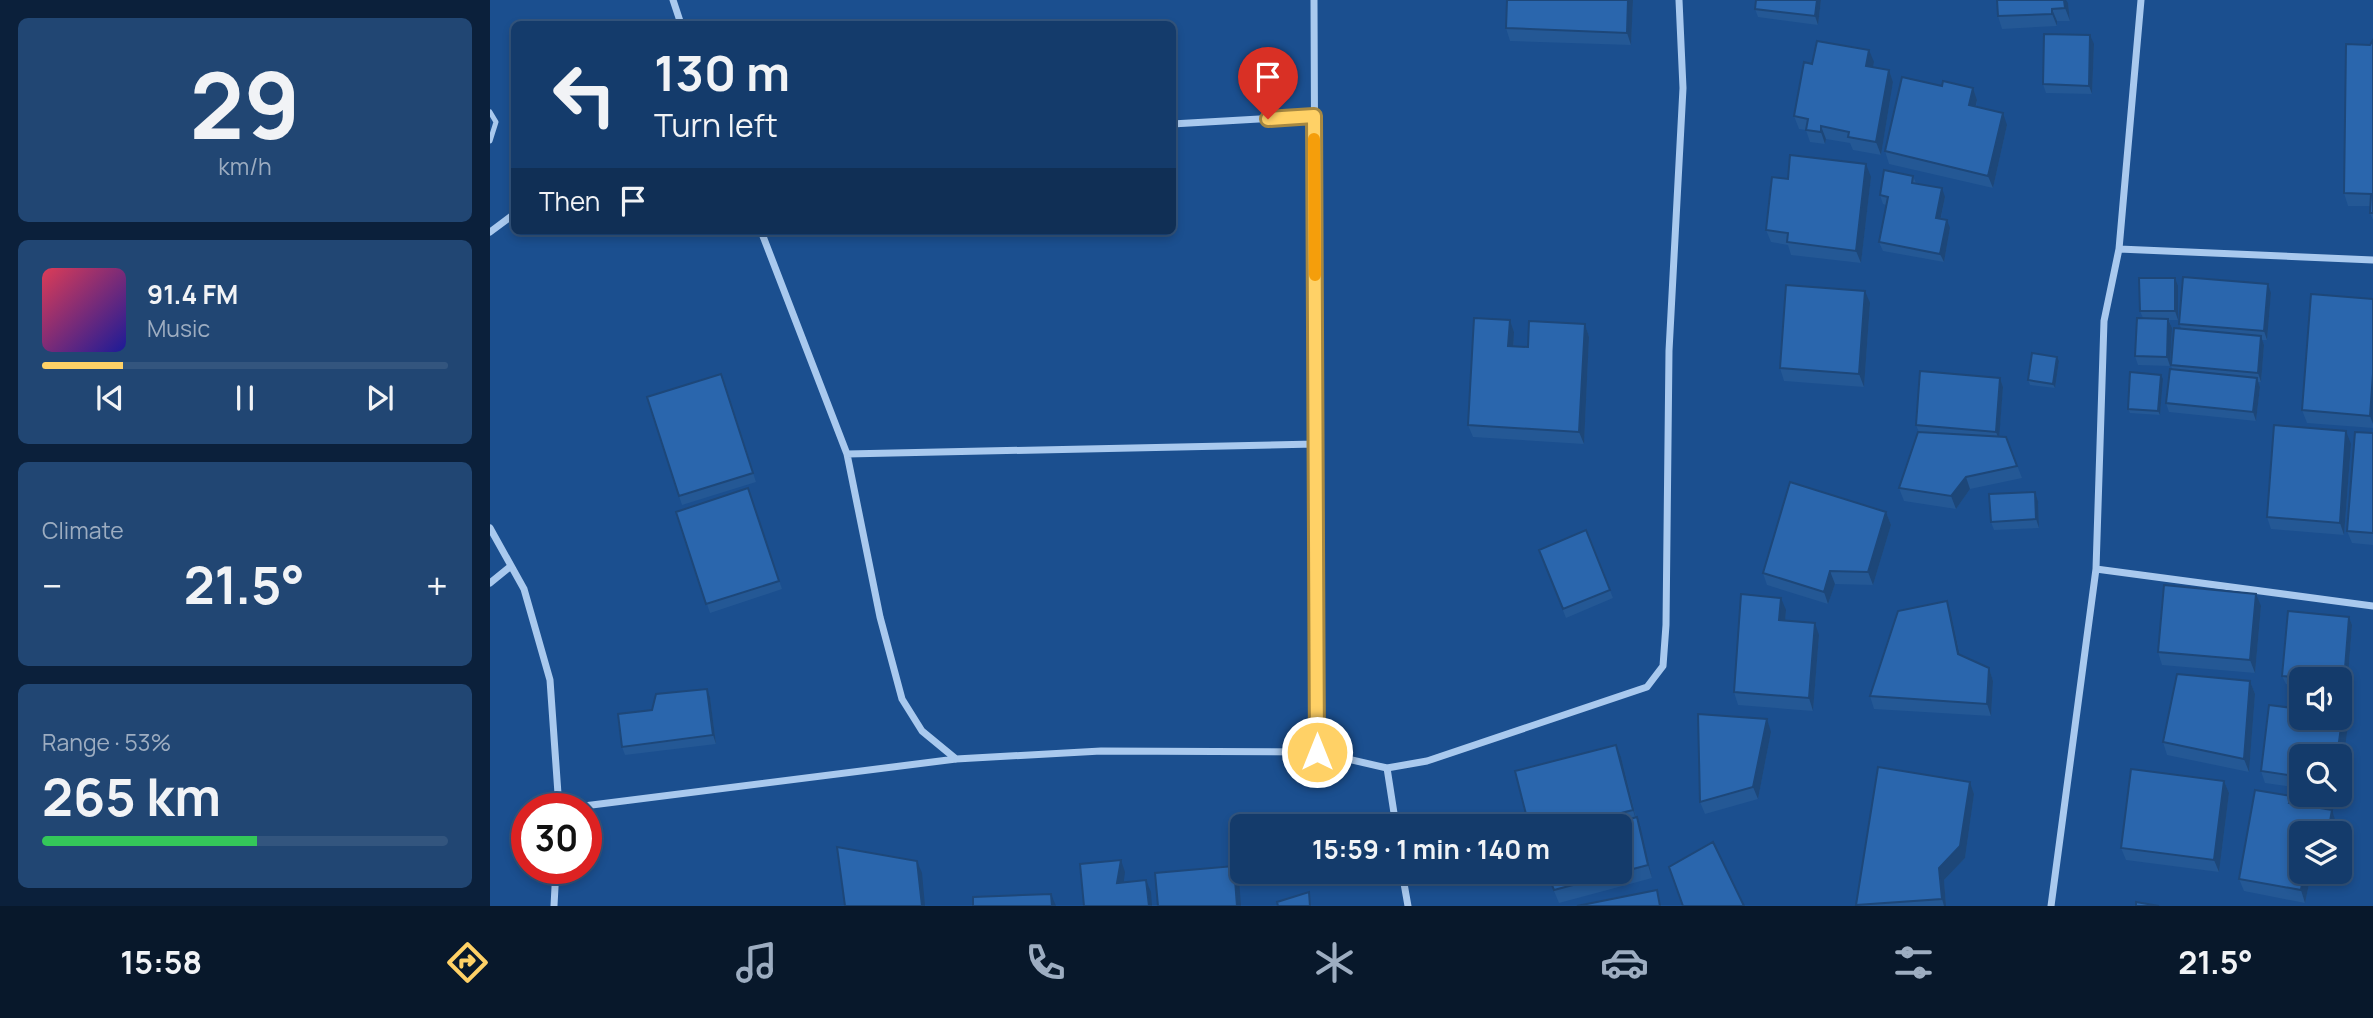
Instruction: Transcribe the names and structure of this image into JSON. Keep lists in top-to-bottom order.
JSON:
{
  "page": {
    "tile": [
      ["29", "km/h"],
      "Climate",
      ["Range · 53%", "265 km"]
    ],
    "turn": ["130 m", "Turn left"],
    "then": "Then",
    "song": ["91.4 FM", "Music"],
    "heat": ["−", "21.5°", "+"],
    "limit": "30",
    "trip": "15:59 · 1 min · 140 m",
    "tabs": ["15:58", "21.5°"]
  }
}
